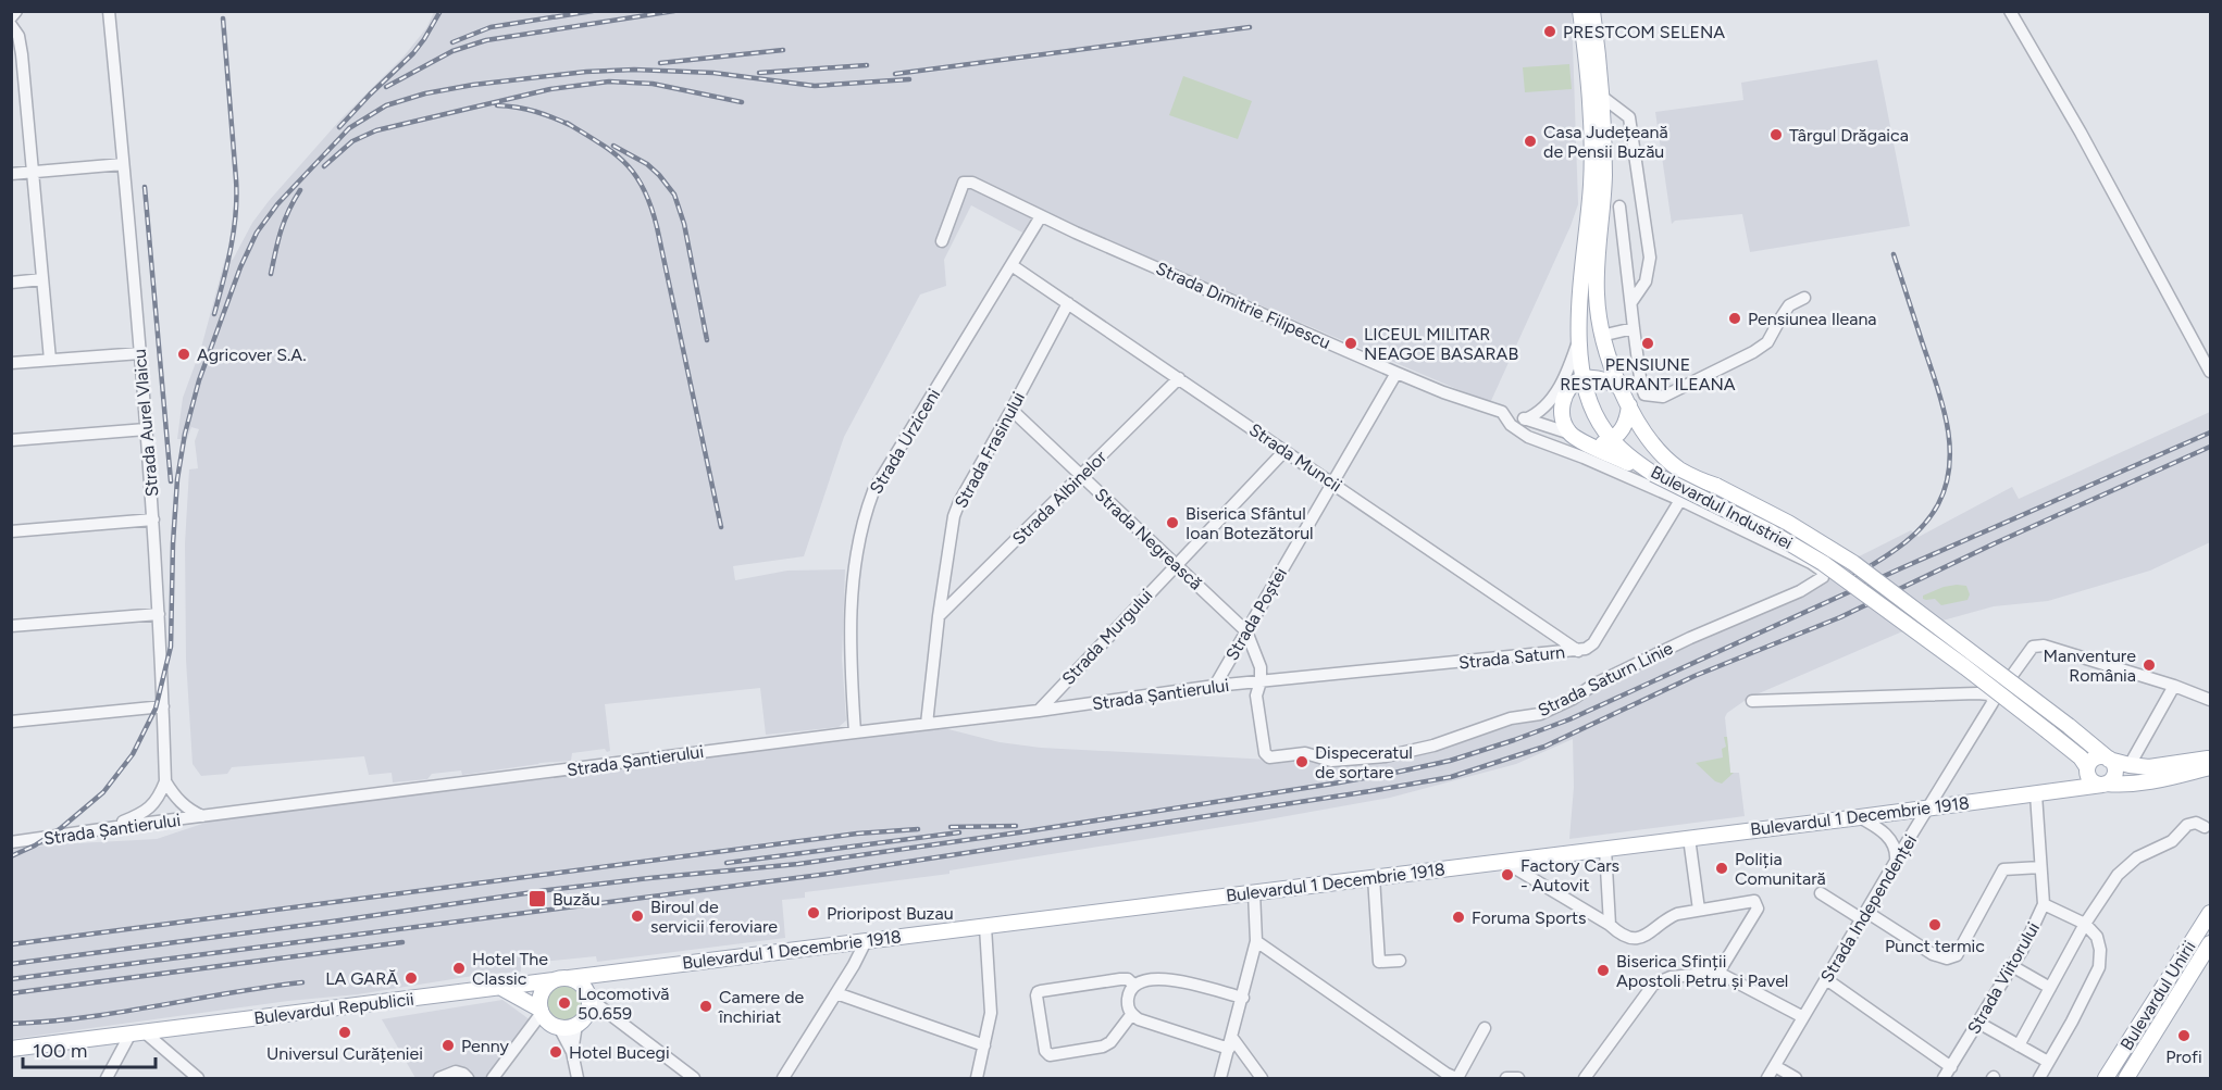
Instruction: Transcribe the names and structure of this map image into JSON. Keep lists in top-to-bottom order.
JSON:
{
  "streets": {
    "main road": [
      "Bulevardul Industriei",
      "Bulevardul 1 Decembrie 1918",
      "Bulevardul Unirii",
      "Bulevardul Republicii"
    ],
    "street": [
      "Strada Dimitrie Filipescu",
      "Strada Aurel Vlaicu",
      "Strada Urziceni",
      "Strada Frasinului",
      "Strada Muncii",
      "Strada Albinelor",
      "Strada Negrească",
      "Strada Poștei",
      "Strada Murgului",
      "Strada Saturn",
      "Strada Saturn Linie",
      "Strada Șantierului",
      "Strada Independenței",
      "Strada Viitorului"
    ]
  },
  "crossings": [
    ["Strada Dimitrie Filipescu", "Strada Urziceni"],
    ["Strada Dimitrie Filipescu", "Strada Poștei"],
    ["Strada Dimitrie Filipescu", "Strada Saturn"],
    ["Strada Dimitrie Filipescu", "Strada Saturn Linie"],
    ["Strada Urziceni", "Strada Muncii"],
    ["Strada Urziceni", "Strada Șantierului"],
    ["Strada Frasinului", "Strada Muncii"],
    ["Strada Frasinului", "Strada Albinelor"],
    ["Strada Frasinului", "Strada Negrească"],
    ["Strada Frasinului", "Strada Șantierului"],
    ["Strada Muncii", "Strada Albinelor"],
    ["Strada Muncii", "Strada Poștei"],
    ["Strada Muncii", "Strada Murgului"],
    ["Strada Muncii", "Strada Saturn"],
    ["Strada Albinelor", "Strada Negrească"],
    ["Bulevardul Industriei", "Bulevardul 1 Decembrie 1918"],
    ["Strada Negrească", "Strada Poștei"],
    ["Strada Negrească", "Strada Murgului"],
    ["Strada Negrească", "Strada Saturn"],
    ["Strada Negrească", "Strada Saturn Linie"],
    ["Strada Negrească", "Strada Șantierului"],
    ["Strada Poștei", "Strada Șantierului"],
    ["Strada Murgului", "Strada Șantierului"],
    ["Strada Saturn", "Strada Saturn Linie"],
    ["Strada Saturn", "Strada Șantierului"],
    ["Strada Saturn Linie", "Strada Șantierului"],
    ["Bulevardul 1 Decembrie 1918", "Strada Independenței"],
    ["Bulevardul 1 Decembrie 1918", "Strada Viitorului"],
    ["Bulevardul 1 Decembrie 1918", "Bulevardul Republicii"]
  ],
  "places": {
    "other": [
      "PRESTCOM SELENA",
      "Târgul Drăgaica",
      "Casa Județeană de Pensii Buzău",
      "Pensiunea Ileana",
      "LICEUL MILITAR NEAGOE BASARAB",
      "PENSIUNE RESTAURANT ILEANA",
      "Agricover S.A.",
      "Biserica Sfântul Ioan Botezătorul",
      "Manventure România",
      "Dispeceratul de sortare",
      "Poliția Comunitară",
      "Factory Cars - Autovit",
      "Prioripost Buzau",
      "Biroul de servicii feroviare",
      "Foruma Sports",
      "Punct termic",
      "Hotel The Classic",
      "Biserica Sfinții Apostoli Petru și Pavel",
      "LA GARĂ",
      "Locomotivă 50.659",
      "Camere de închiriat",
      "Universul Curățeniei",
      "Profi",
      "Penny",
      "Hotel Bucegi"
    ],
    "transit": ["Buzău"]
  },
  "scale_bar": "100 m"
}
